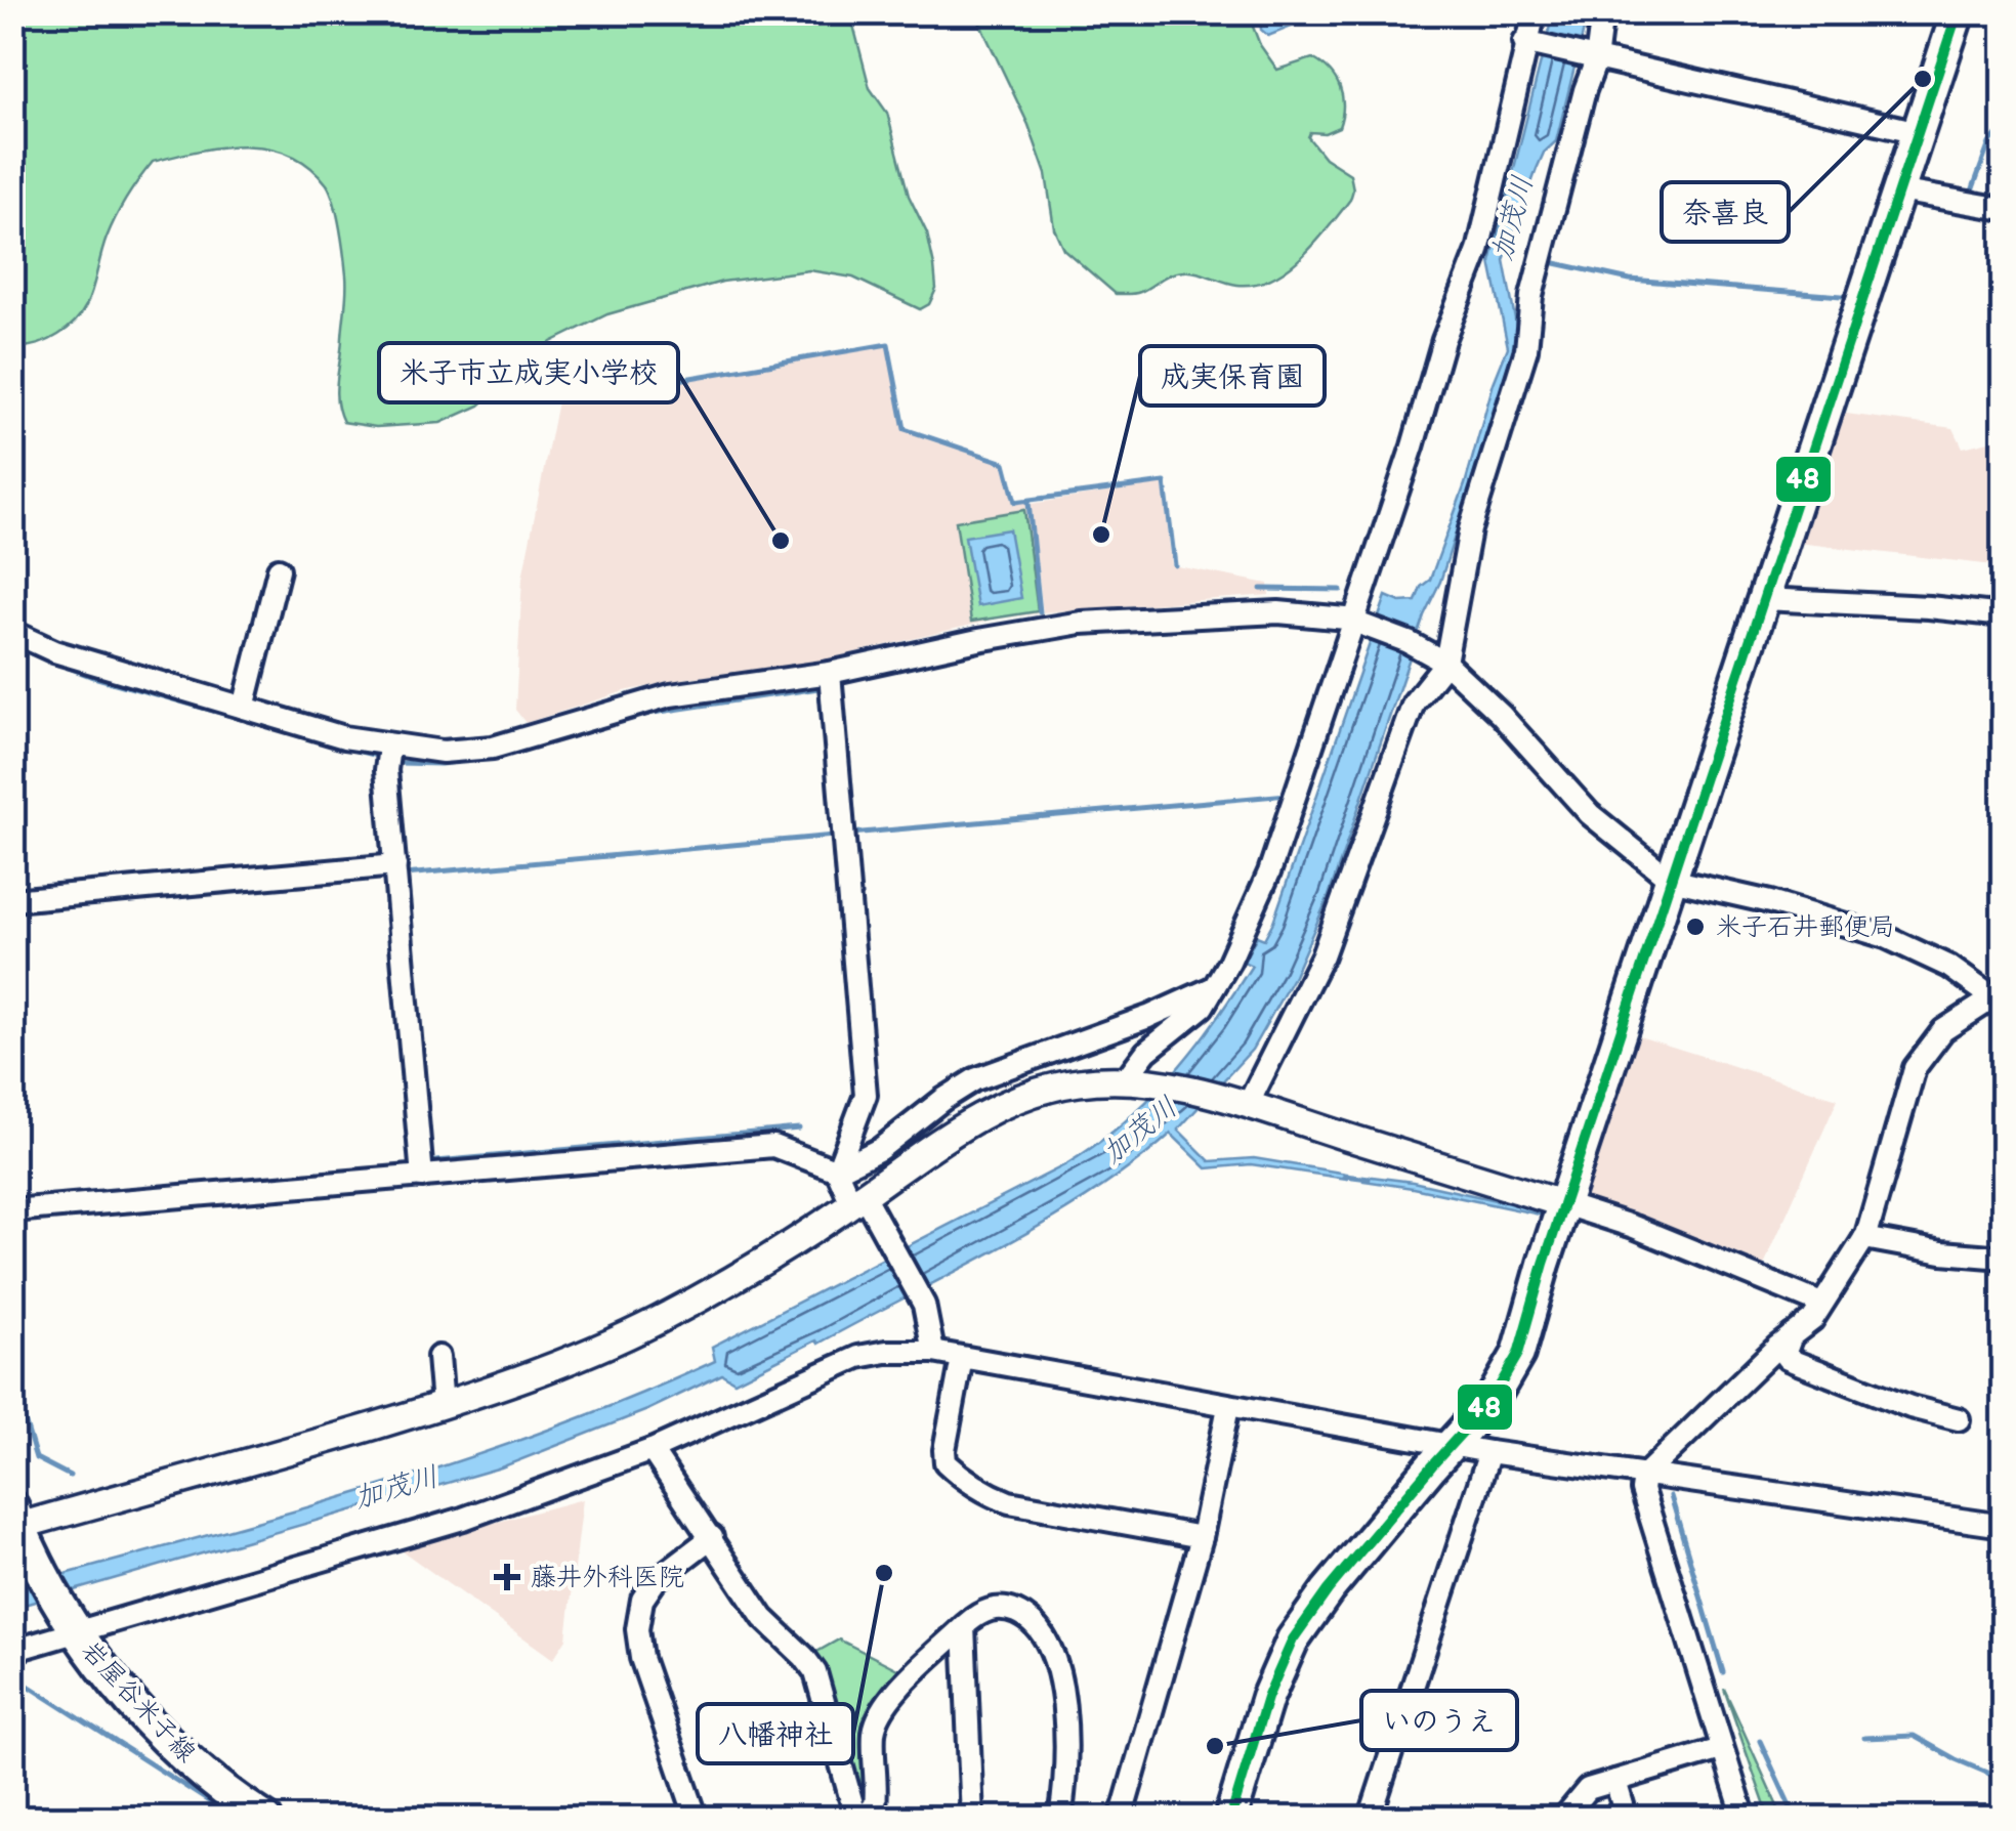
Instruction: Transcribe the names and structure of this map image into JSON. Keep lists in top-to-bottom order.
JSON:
{
  "streets": {
    "main road": ["岩屋谷米子線"]
  },
  "water": ["加茂川"],
  "places": {
    "other": [
      "奈喜良",
      "成実保育園",
      "米子市立成実小学校",
      "米子石井郵便局",
      "八幡神社",
      "いのうえ"
    ],
    "health": ["藤井外科医院"]
  },
  "lines": ["transit line 48"]
}
